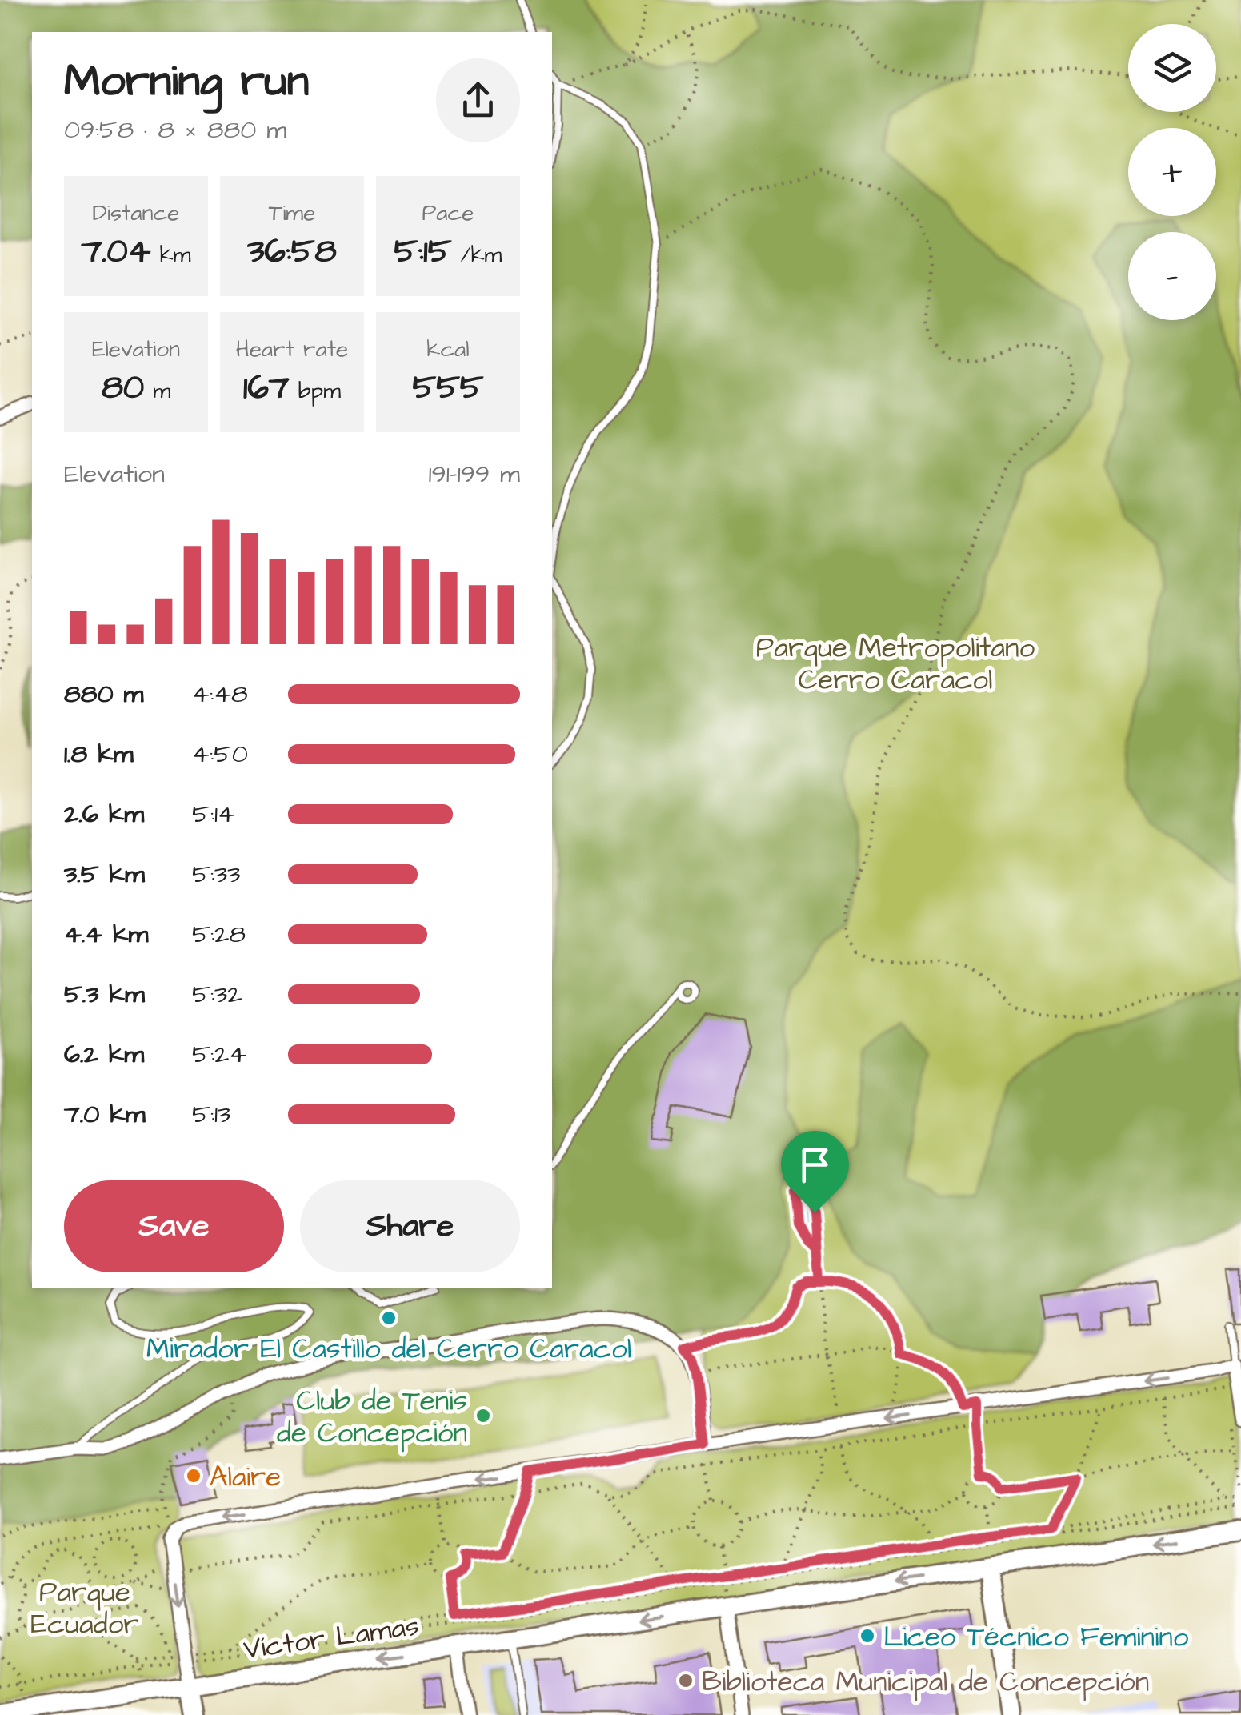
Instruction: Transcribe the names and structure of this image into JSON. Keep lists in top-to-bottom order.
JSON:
{
  "streets": {
    "main road": ["Víctor Lamas"]
  },
  "one_way": ["Víctor Lamas"],
  "parks": ["Parque Metropolitano Cerro Caracol", "Parque Ecuador"],
  "places": [
    "Mirador El Castillo del Cerro Caracol",
    "Club de Tenis de Concepción",
    "Alaire",
    "Liceo Técnico Feminino",
    "Biblioteca Municipal de Concepción"
  ],
  "page": {
    "map_buttons": ["+", "−"],
    "heading": ["Morning run", "09:58 · 8 × 880 m"],
    "stats": [
      ["Distance", "7.04 km"],
      ["Time", "36:58"],
      ["Pace", "5:15 /km"],
      ["Elevation", "80 m"],
      ["Heart rate", "167 bpm"],
      ["kcal", "555"]
    ],
    "chart": ["Elevation", "191–199 m"],
    "list": [
      {
        "name": "880 m",
        "note": "4:48"
      },
      {
        "name": "1.8 km",
        "note": "4:50"
      },
      {
        "name": "2.6 km",
        "note": "5:14"
      },
      {
        "name": "3.5 km",
        "note": "5:33"
      },
      {
        "name": "4.4 km",
        "note": "5:28"
      },
      {
        "name": "5.3 km",
        "note": "5:32"
      },
      {
        "name": "6.2 km",
        "note": "5:24"
      },
      {
        "name": "7.0 km",
        "note": "5:13"
      }
    ],
    "buttons": ["Save", "Share"]
  }
}
